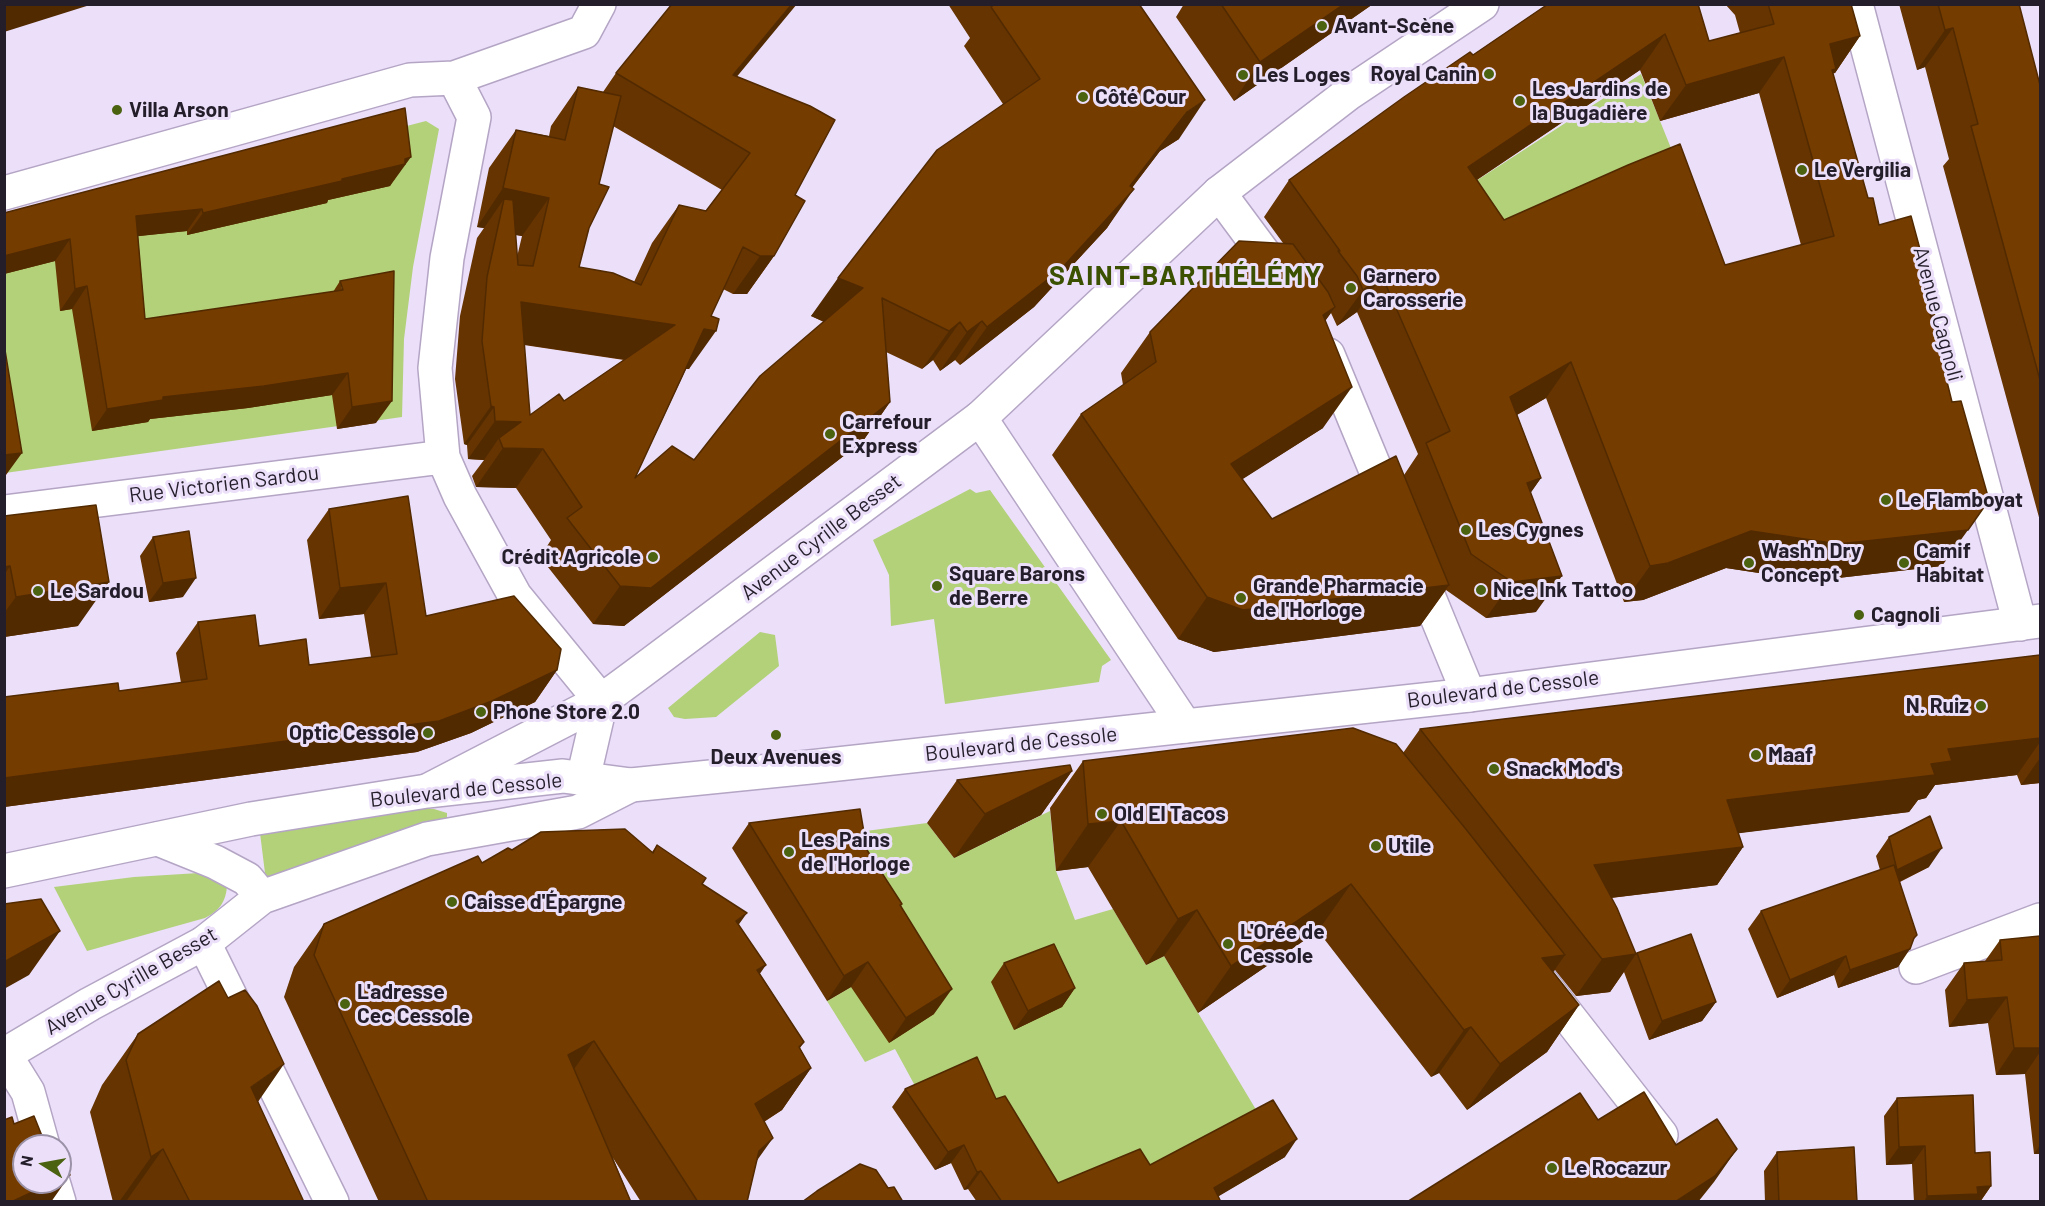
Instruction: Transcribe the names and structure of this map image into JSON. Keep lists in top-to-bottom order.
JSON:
{
  "streets": {
    "street": [
      "Avenue Cagnoli",
      "Rue Victorien Sardou",
      "Avenue Cyrille Besset",
      "Boulevard de Cessole"
    ]
  },
  "crossings": [
    ["Avenue Cagnoli", "Boulevard de Cessole"],
    ["Avenue Cyrille Besset", "Boulevard de Cessole"]
  ],
  "districts": ["SAINT-BARTHÉLÉMY"],
  "places": [
    "Avant-Scène",
    "Royal Canin",
    "Les Loges",
    "Côté Cour",
    "Les Jardins de la Bugadière",
    "Villa Arson",
    "Le Vergilia",
    "Garnero Carosserie",
    "Carrefour Express",
    "Le Flamboyat",
    "Les Cygnes",
    "Crédit Agricole",
    "Wash'n Dry Concept",
    "Camif Habitat",
    "Square Barons de Berre",
    "Nice Ink Tattoo",
    "Le Sardou",
    "Grande Pharmacie de l'Horloge",
    "Cagnoli",
    "N. Ruiz",
    "Phone Store 2.0",
    "Optic Cessole",
    "Deux Avenues",
    "Maaf",
    "Snack Mod's",
    "Old El Tacos",
    "Utile",
    "Les Pains de l'Horloge",
    "Caisse d'Épargne",
    "L'Orée de Cessole",
    "L'adresse Cec Cessole",
    "Le Rocazur"
  ],
  "north": "left"
}
